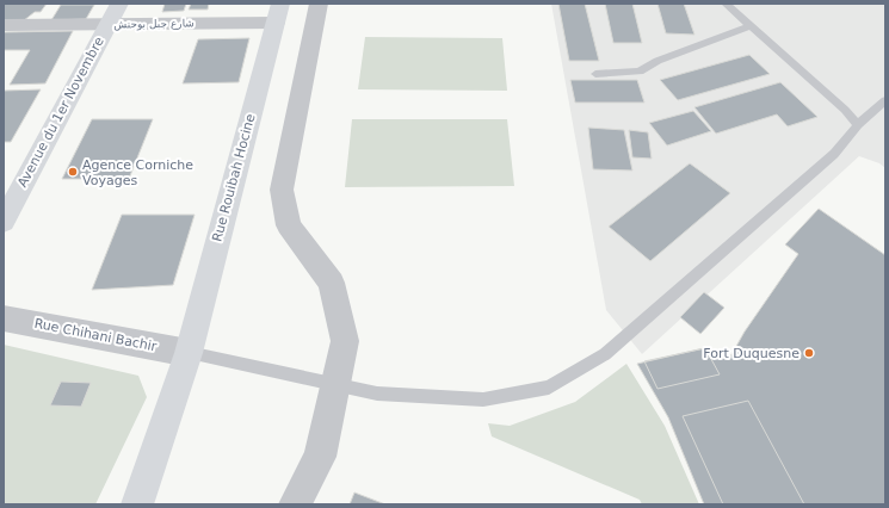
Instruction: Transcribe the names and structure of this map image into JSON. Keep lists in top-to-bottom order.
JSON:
{
  "streets": {
    "main road": ["Avenue du 1er Novembre", "Rue Rouibah Hocine"],
    "street": ["شارع جبل بوحنش", "Rue Chihani Bachir"]
  },
  "crossings": [
    ["شارع جبل بوحنش", "Avenue du 1er Novembre"],
    ["شارع جبل بوحنش", "Rue Rouibah Hocine"],
    ["Rue Rouibah Hocine", "Rue Chihani Bachir"]
  ],
  "places": ["Agence Corniche Voyages", "Fort Duquesne"]
}
